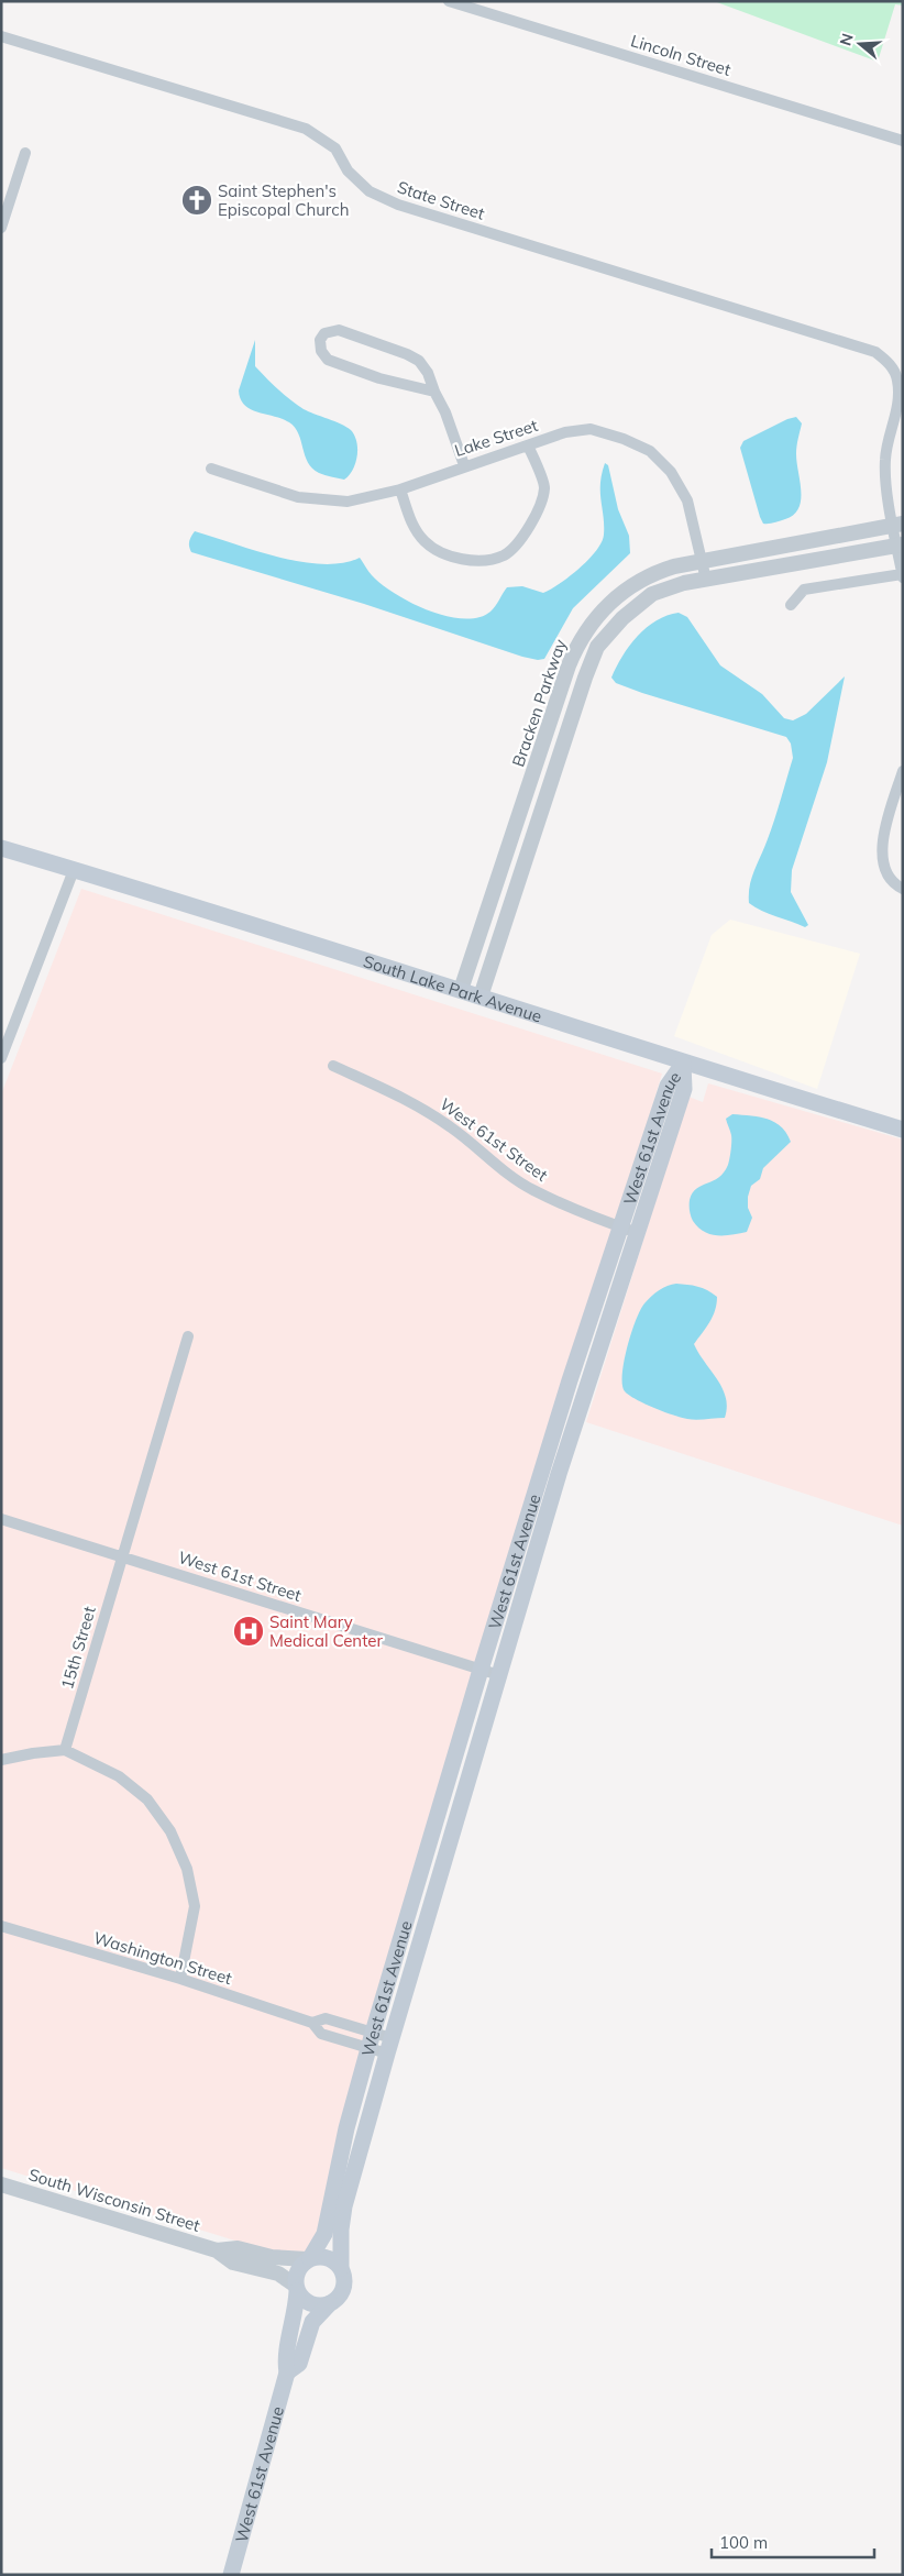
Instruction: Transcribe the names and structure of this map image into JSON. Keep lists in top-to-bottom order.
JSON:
{
  "streets": {
    "main road": ["South Lake Park Avenue", "West 61st Avenue"],
    "street": [
      "Lincoln Street",
      "State Street",
      "Lake Street",
      "Bracken Parkway",
      "West 61st Street",
      "15th Street",
      "Washington Street",
      "South Wisconsin Street"
    ]
  },
  "crossings": [
    ["Lake Street", "Bracken Parkway"],
    ["Bracken Parkway", "South Lake Park Avenue"],
    ["South Lake Park Avenue", "West 61st Avenue"],
    ["West 61st Avenue", "West 61st Street"],
    ["West 61st Avenue", "Washington Street"],
    ["West 61st Avenue", "South Wisconsin Street"],
    ["West 61st Street", "15th Street"]
  ],
  "places": {
    "church": ["Saint Stephen's Episcopal Church"],
    "hospital": ["Saint Mary Medical Center"]
  },
  "scale_bar": "100 m",
  "north": "left"
}
